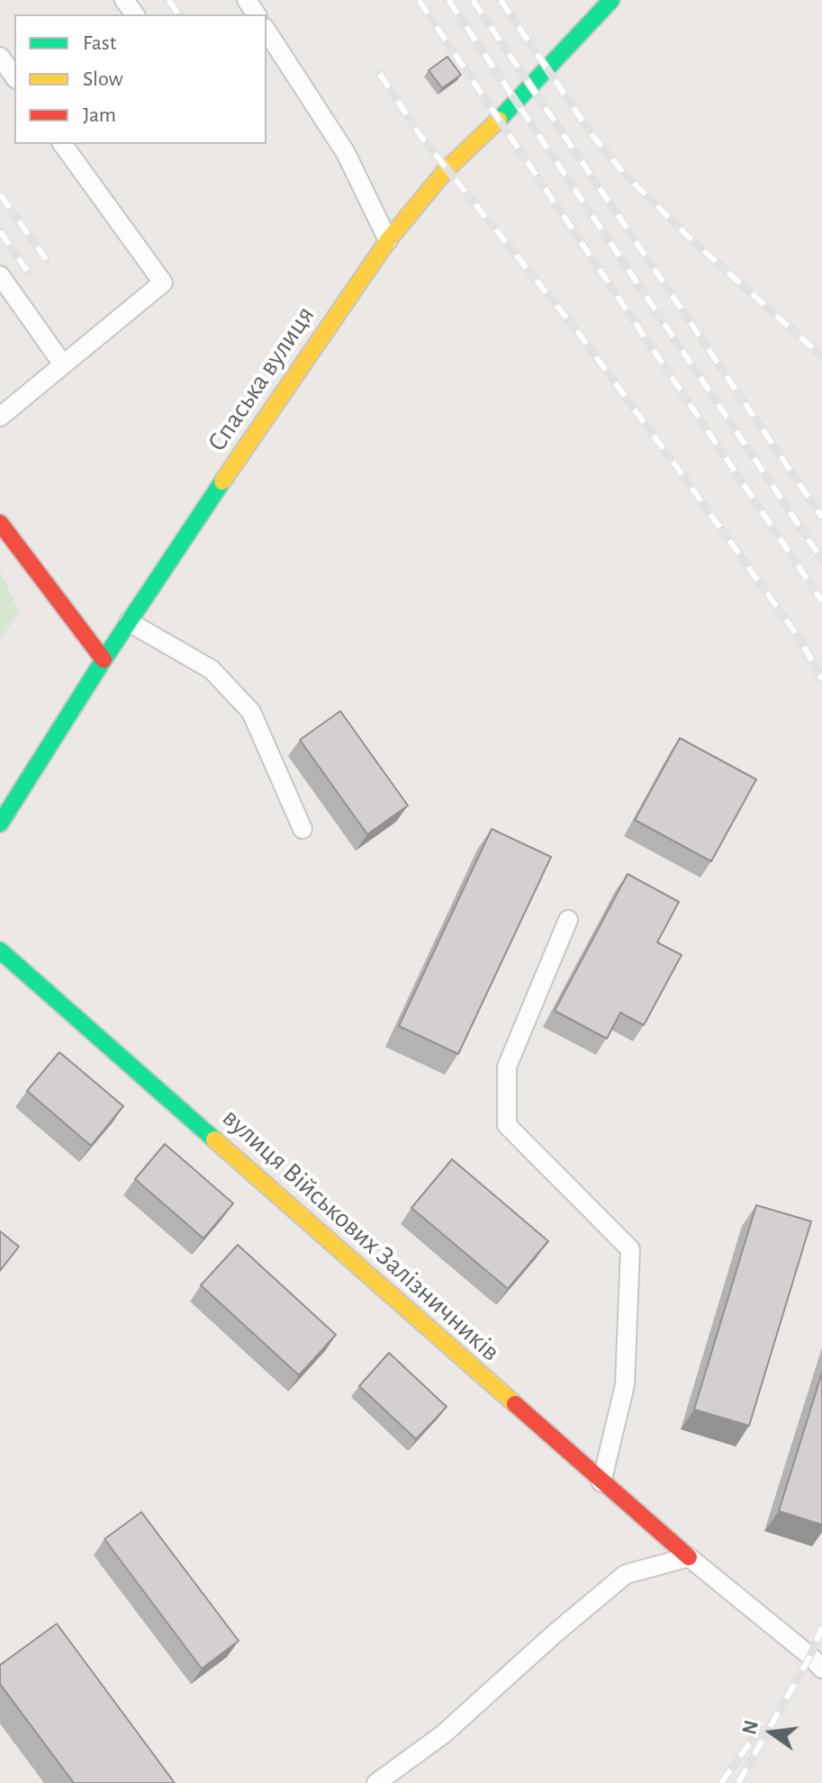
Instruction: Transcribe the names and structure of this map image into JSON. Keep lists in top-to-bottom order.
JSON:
{
  "streets": {
    "street": ["Спаська вулиця", "вулиця Військових Залізничників"]
  },
  "legend": ["Fast", "Slow", "Jam"],
  "north": "left"
}
